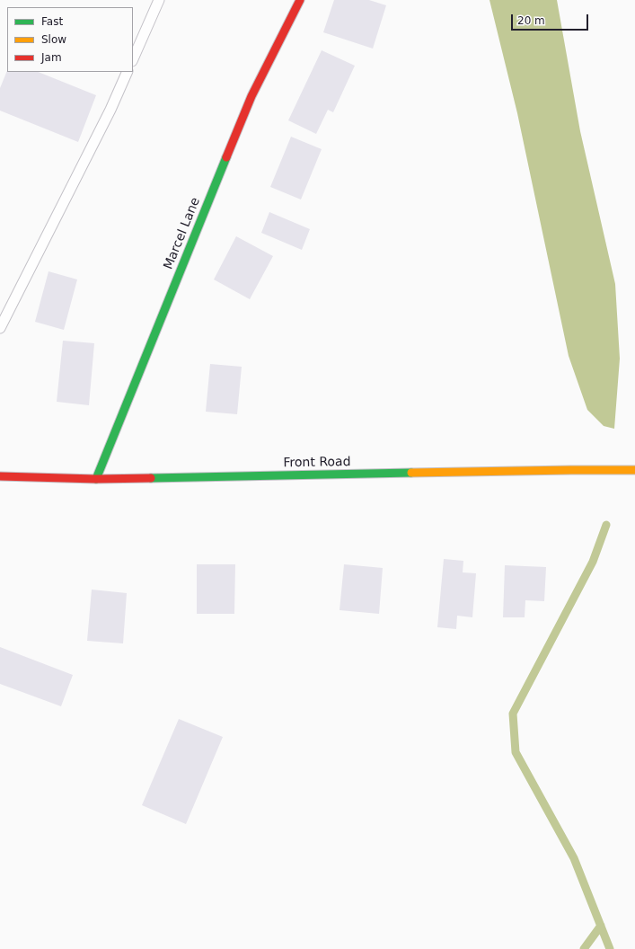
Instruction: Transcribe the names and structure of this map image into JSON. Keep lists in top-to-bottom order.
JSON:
{
  "streets": {
    "main road": ["Marcel Lane", "Front Road"]
  },
  "crossings": [
    ["Marcel Lane", "Front Road"]
  ],
  "legend": ["Fast", "Slow", "Jam"],
  "scale_bar": "20 m"
}
